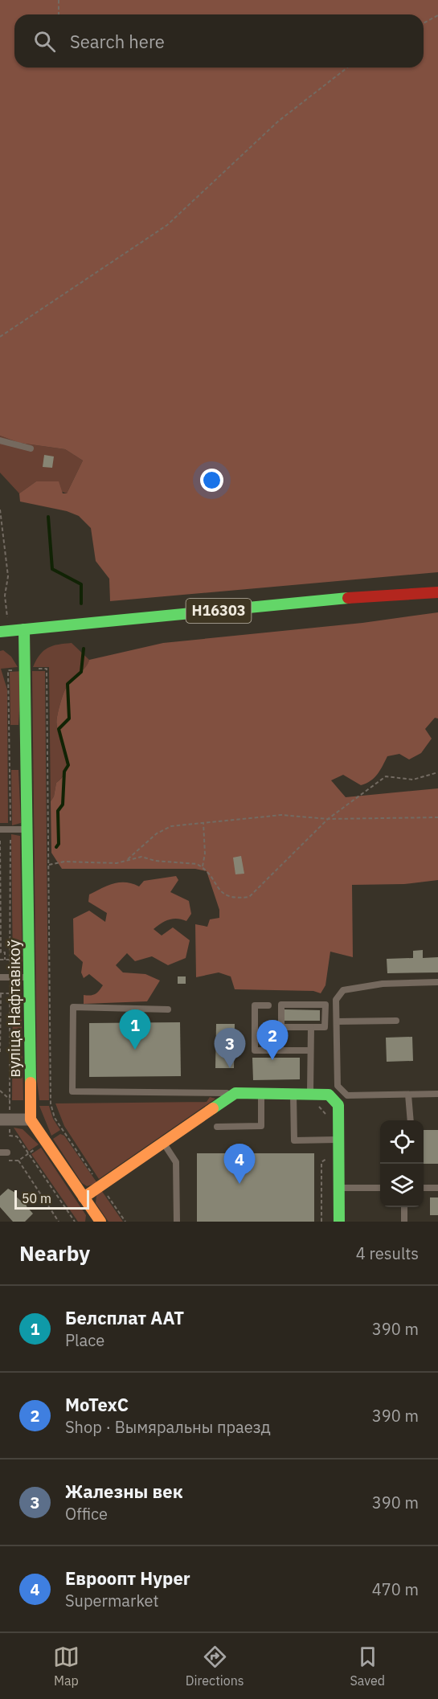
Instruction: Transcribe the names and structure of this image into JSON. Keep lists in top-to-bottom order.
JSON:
{
  "streets": {
    "street": ["Н16303", "вуліца Нафтавікоў"]
  },
  "crossings": [
    ["Н16303", "вуліца Нафтавікоў"]
  ],
  "scale_bar": "50 m",
  "page": {
    "search": "Search here",
    "pins": [
      "1",
      "2",
      "3",
      "4"
    ],
    "scale": "50 m",
    "heading": ["Nearby", "4 results"],
    "list": [
      {
        "mark": "1",
        "name": "Белсплат ААТ",
        "note": "Place",
        "value": "390 m"
      },
      {
        "mark": "2",
        "name": "MoTexC",
        "note": "Shop · Вымяральны праезд",
        "value": "390 m"
      },
      {
        "mark": "3",
        "name": "Жалезны век",
        "note": "Office",
        "value": "390 m"
      },
      {
        "mark": "4",
        "name": "Евроопт Hyper",
        "note": "Supermarket",
        "value": "470 m"
      }
    ],
    "nav": ["Map", "Directions", "Saved"]
  }
}
